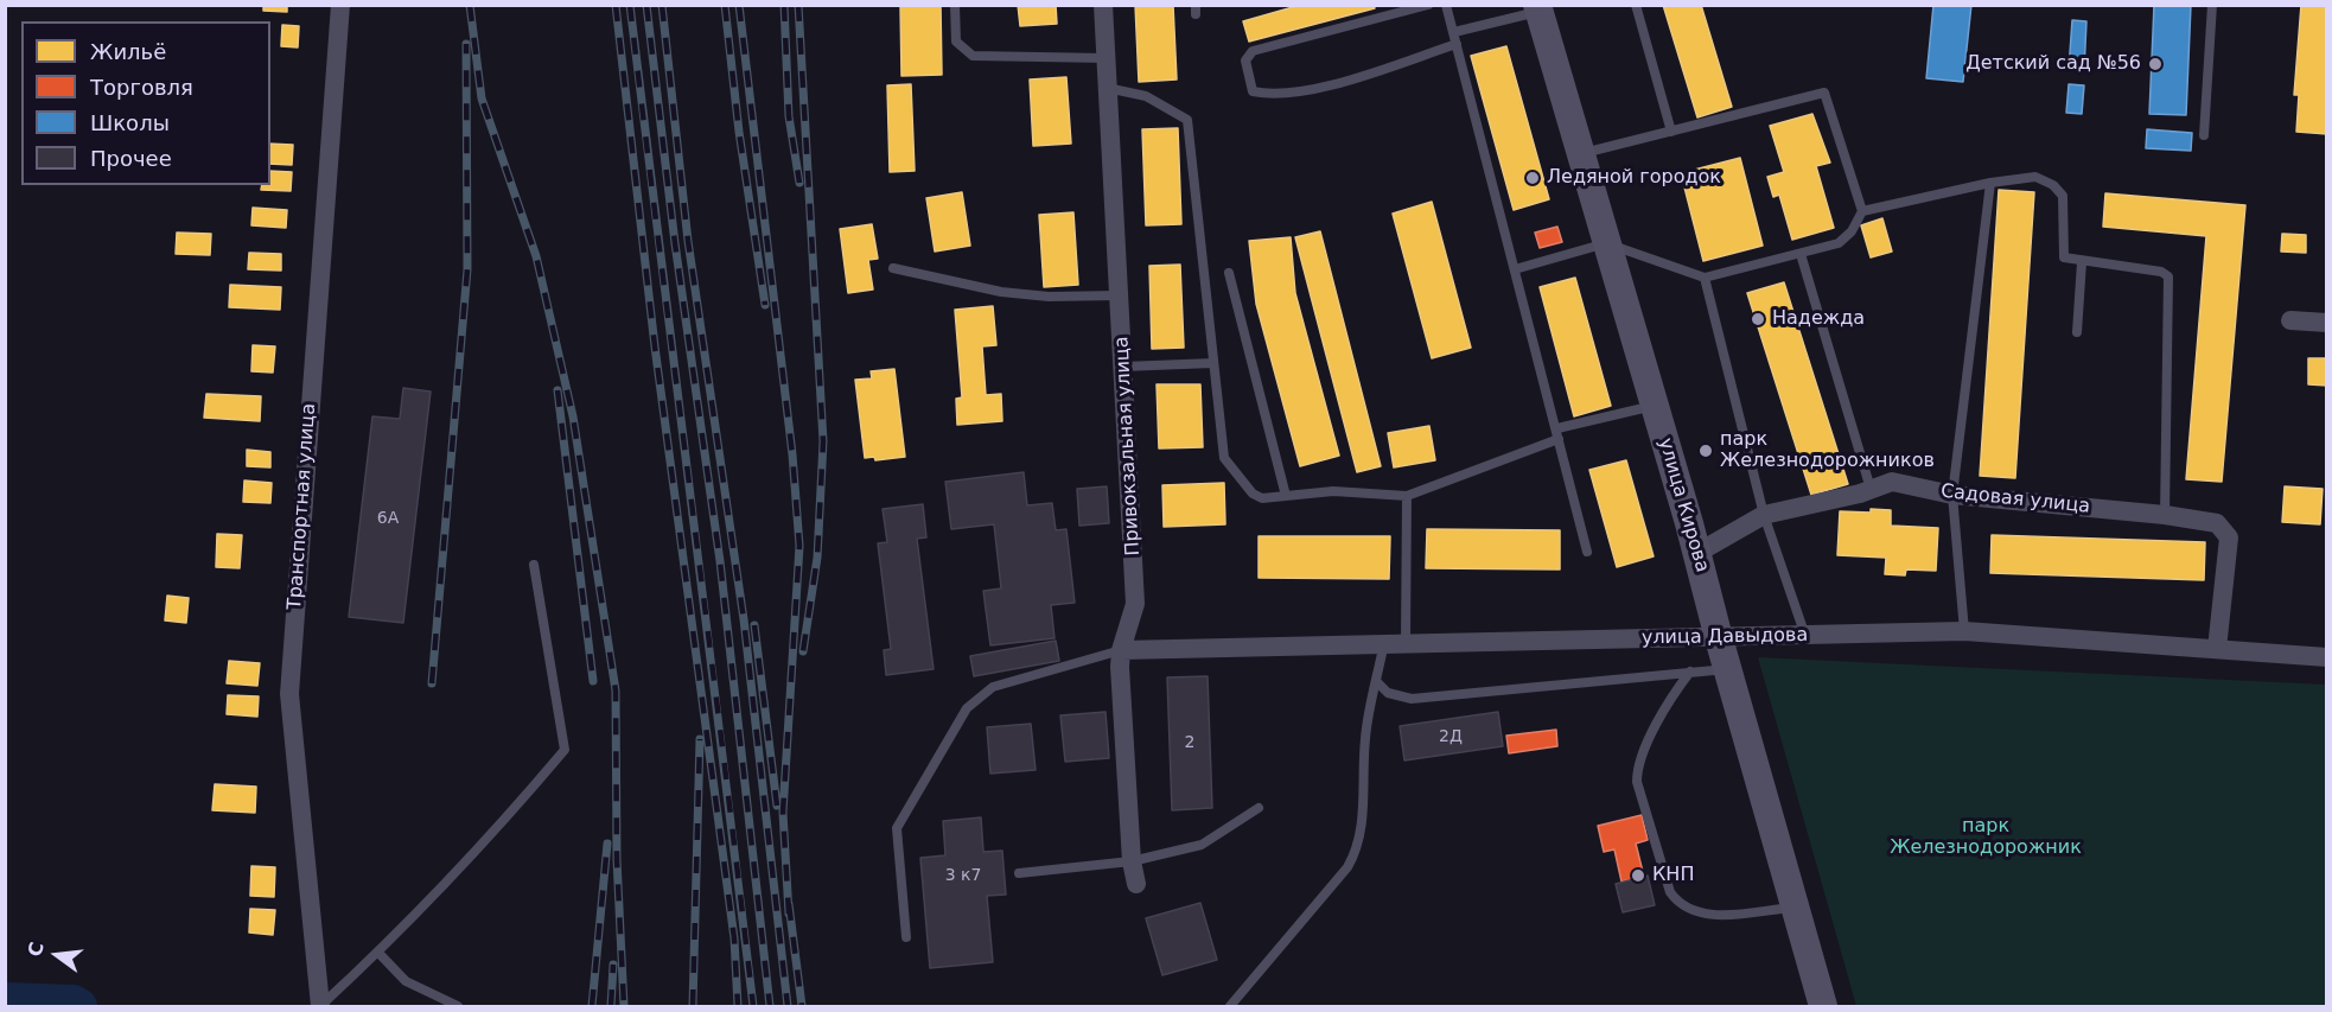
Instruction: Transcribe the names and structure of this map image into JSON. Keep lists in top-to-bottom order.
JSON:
{
  "streets": {
    "main road": ["улица Кирова"],
    "street": [
      "Привокзальная улица",
      "Садовая улица",
      "Транспортная улица",
      "улица Давыдова"
    ]
  },
  "crossings": [
    ["Привокзальная улица", "улица Давыдова"],
    ["Садовая улица", "улица Кирова"],
    ["Садовая улица", "улица Давыдова"],
    ["улица Кирова", "улица Давыдова"]
  ],
  "parks": ["парк Железнодорожник"],
  "places": [
    "Детский сад №56",
    "Ледяной городок",
    "Надежда",
    "парк Железнодорожников",
    "КНП"
  ],
  "house_numbers": [
    "6А",
    "2Д",
    "2",
    "3 к7"
  ],
  "legend": [
    "Жильё",
    "Торговля",
    "Школы",
    "Прочее"
  ],
  "north": "left"
}
